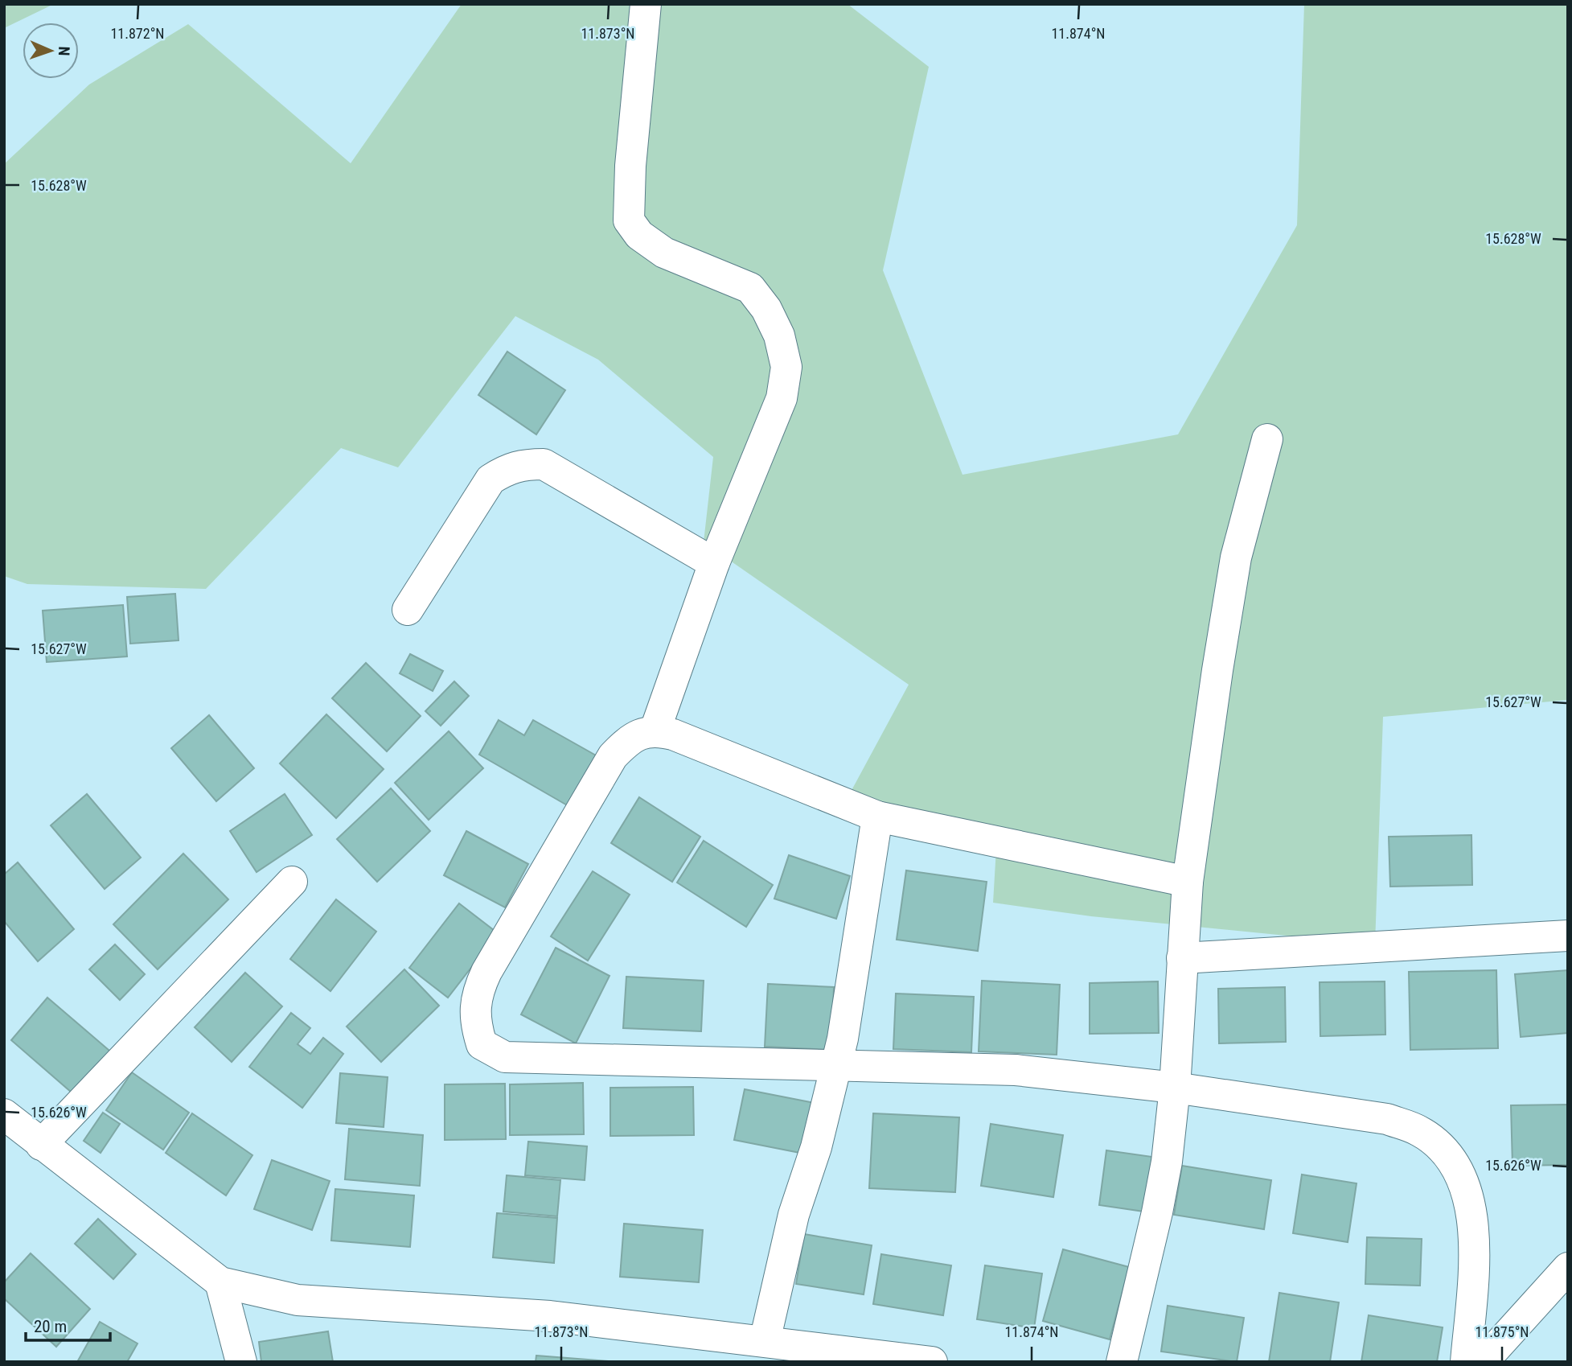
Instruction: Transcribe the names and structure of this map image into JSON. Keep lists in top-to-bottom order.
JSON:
{
  "scale_bar": "20 m",
  "north": "right",
  "coordinates": [
    "11.872°N",
    "11.873°N",
    "11.874°N",
    "15.628°W",
    "15.627°W",
    "15.626°W",
    "11.875°N"
  ]
}
